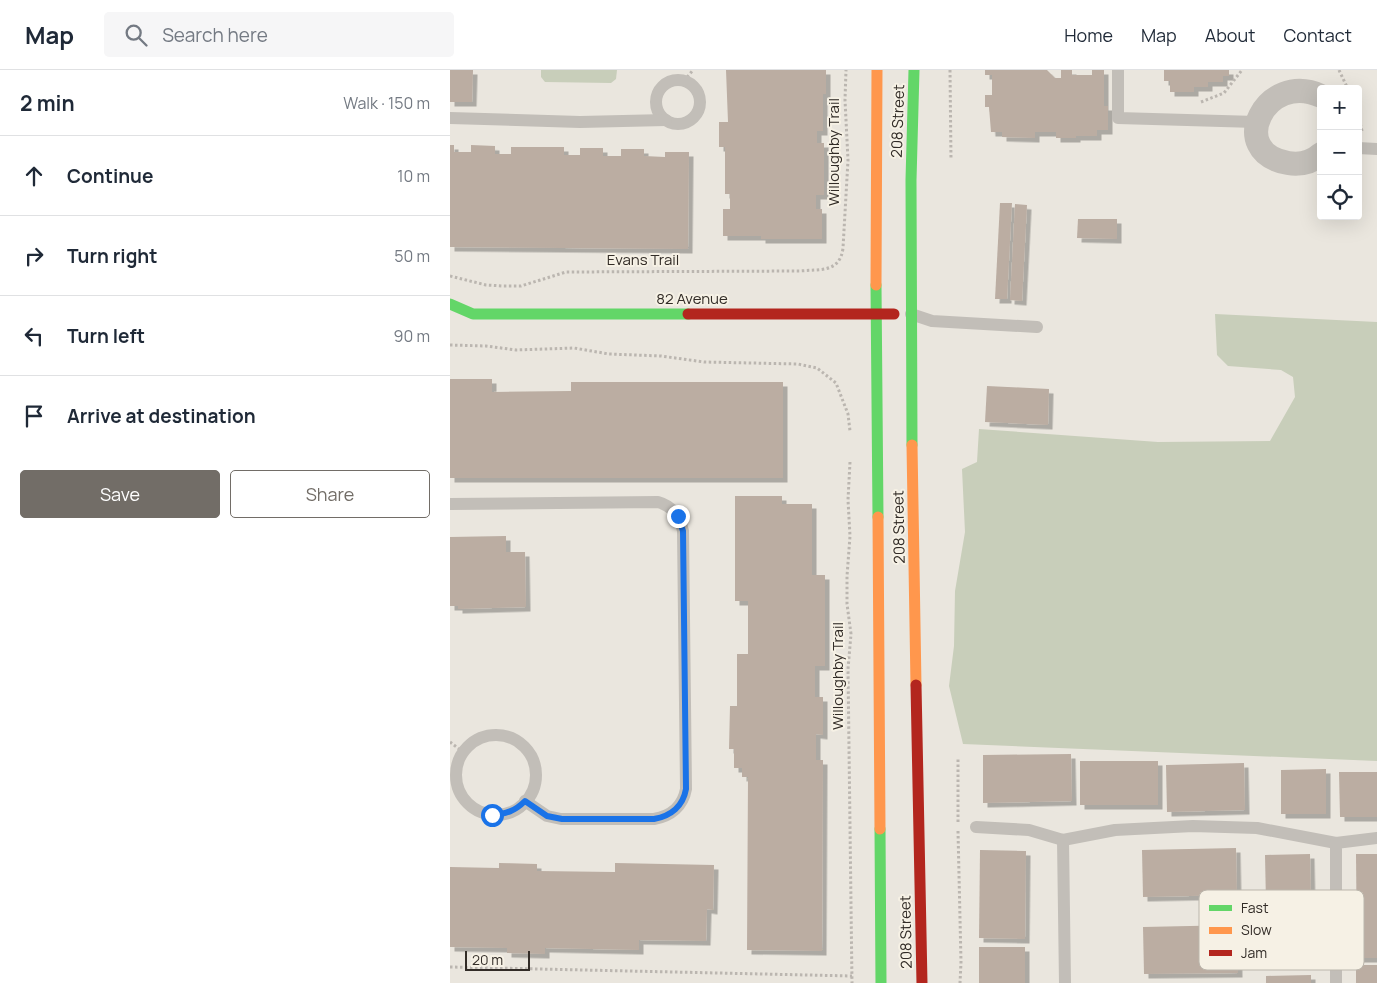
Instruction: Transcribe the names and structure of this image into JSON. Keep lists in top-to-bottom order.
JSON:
{
  "streets": {
    "main road": ["208 Street", "82 Avenue"],
    "path": ["Willoughby Trail", "Evans Trail"]
  },
  "crossings": [
    ["208 Street", "82 Avenue"],
    ["Willoughby Trail", "Evans Trail"]
  ],
  "legend": ["Fast", "Slow", "Jam"],
  "scale_bar": "20 m",
  "page": {
    "header": "Map",
    "search": "Search here",
    "nav": [
      "Home",
      "Map",
      "About",
      "Contact"
    ],
    "heading": ["2 min", "Walk · 150 m"],
    "map_buttons": ["+", "−"],
    "list": [
      ["Continue", "10 m"],
      ["Turn right", "50 m"],
      ["Turn left", "90 m"],
      "Arrive at destination"
    ],
    "buttons": ["Save", "Share"],
    "scale": "20 m"
  }
}
